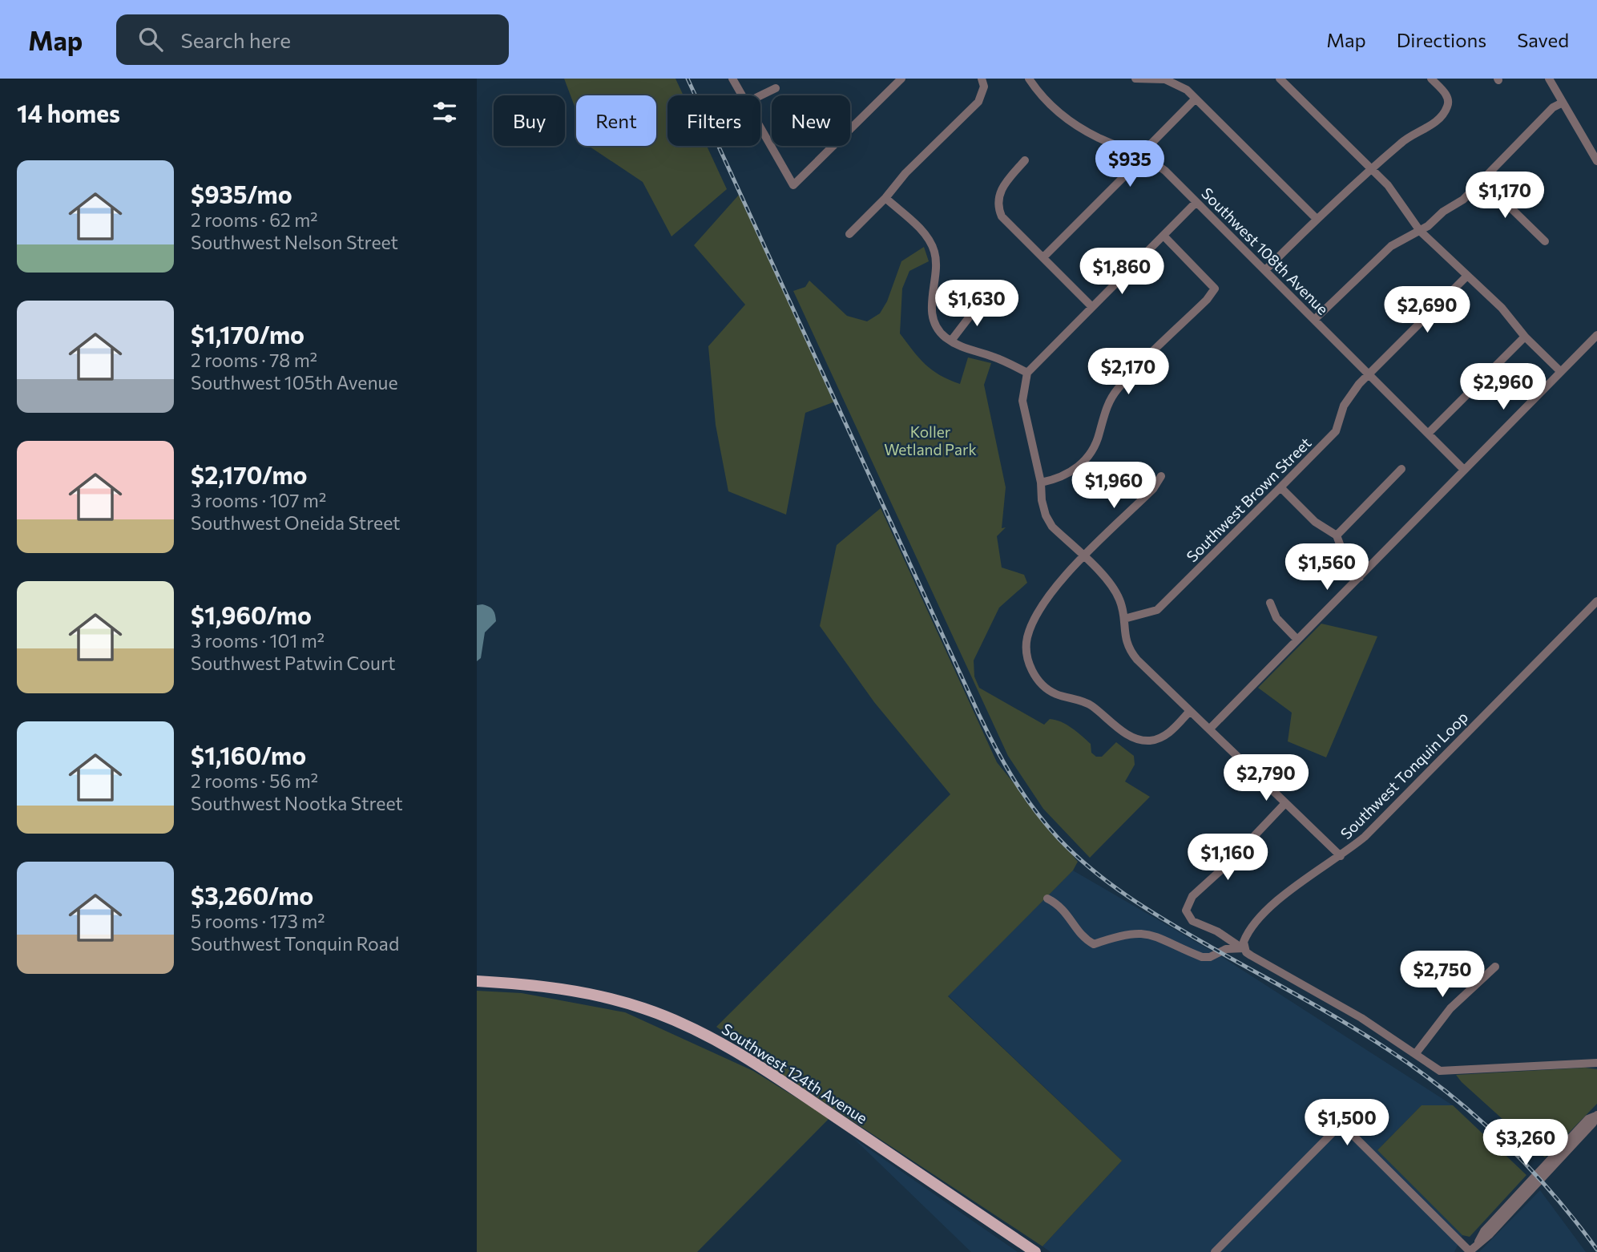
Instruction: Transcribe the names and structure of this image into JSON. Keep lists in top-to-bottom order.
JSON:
{
  "streets": {
    "main road": ["Southwest 124th Avenue"],
    "street": ["Southwest 108th Avenue", "Southwest Brown Street", "Southwest Tonquin Loop"]
  },
  "crossings": [
    ["Southwest 108th Avenue", "Southwest Brown Street"]
  ],
  "parks": ["Koller Wetland Park"],
  "page": {
    "header": "Map",
    "search": "Search here",
    "nav": ["Map", "Directions", "Saved"],
    "heading": "14 homes",
    "chip": [
      "Buy",
      "Rent",
      "Filters",
      "New"
    ],
    "price": [
      "$935",
      "$1,170",
      "$1,860",
      "$1,630",
      "$2,690",
      "$2,170",
      "$2,960",
      "$1,960",
      "$1,560",
      "$2,790",
      "$1,160",
      "$2,750",
      "$1,500",
      "$3,260"
    ],
    "list": [
      {
        "name": "$935/mo",
        "note": "2 rooms · 62 m² · Southwest Nelson Street"
      },
      {
        "name": "$1,170/mo",
        "note": "2 rooms · 78 m² · Southwest 105th Avenue"
      },
      {
        "name": "$2,170/mo",
        "note": "3 rooms · 107 m² · Southwest Oneida Street"
      },
      {
        "name": "$1,960/mo",
        "note": "3 rooms · 101 m² · Southwest Patwin Court"
      },
      {
        "name": "$1,160/mo",
        "note": "2 rooms · 56 m² · Southwest Nootka Street"
      },
      {
        "name": "$3,260/mo",
        "note": "5 rooms · 173 m² · Southwest Tonquin Road"
      }
    ]
  }
}
